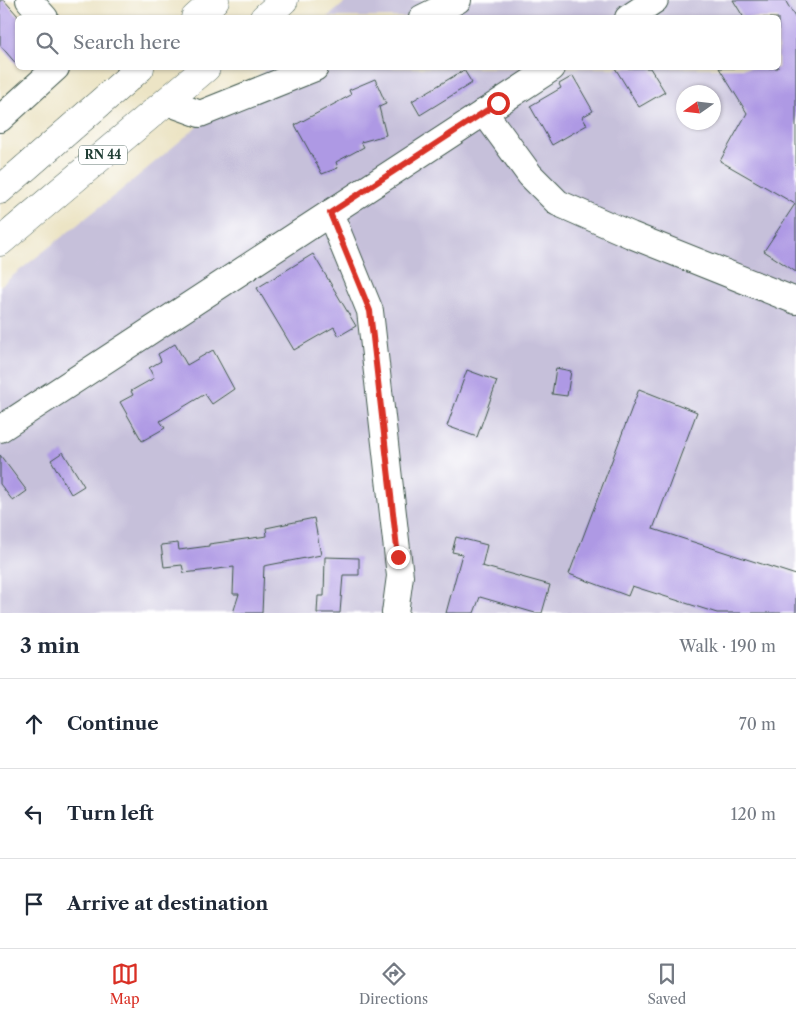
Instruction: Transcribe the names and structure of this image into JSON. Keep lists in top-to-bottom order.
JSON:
{
  "streets": {
    "highway": ["RN 44"]
  },
  "north": "left",
  "page": {
    "search": "Search here",
    "heading": ["3 min", "Walk · 190 m"],
    "list": [
      ["Continue", "70 m"],
      ["Turn left", "120 m"],
      "Arrive at destination"
    ],
    "nav": ["Map", "Directions", "Saved"]
  }
}
